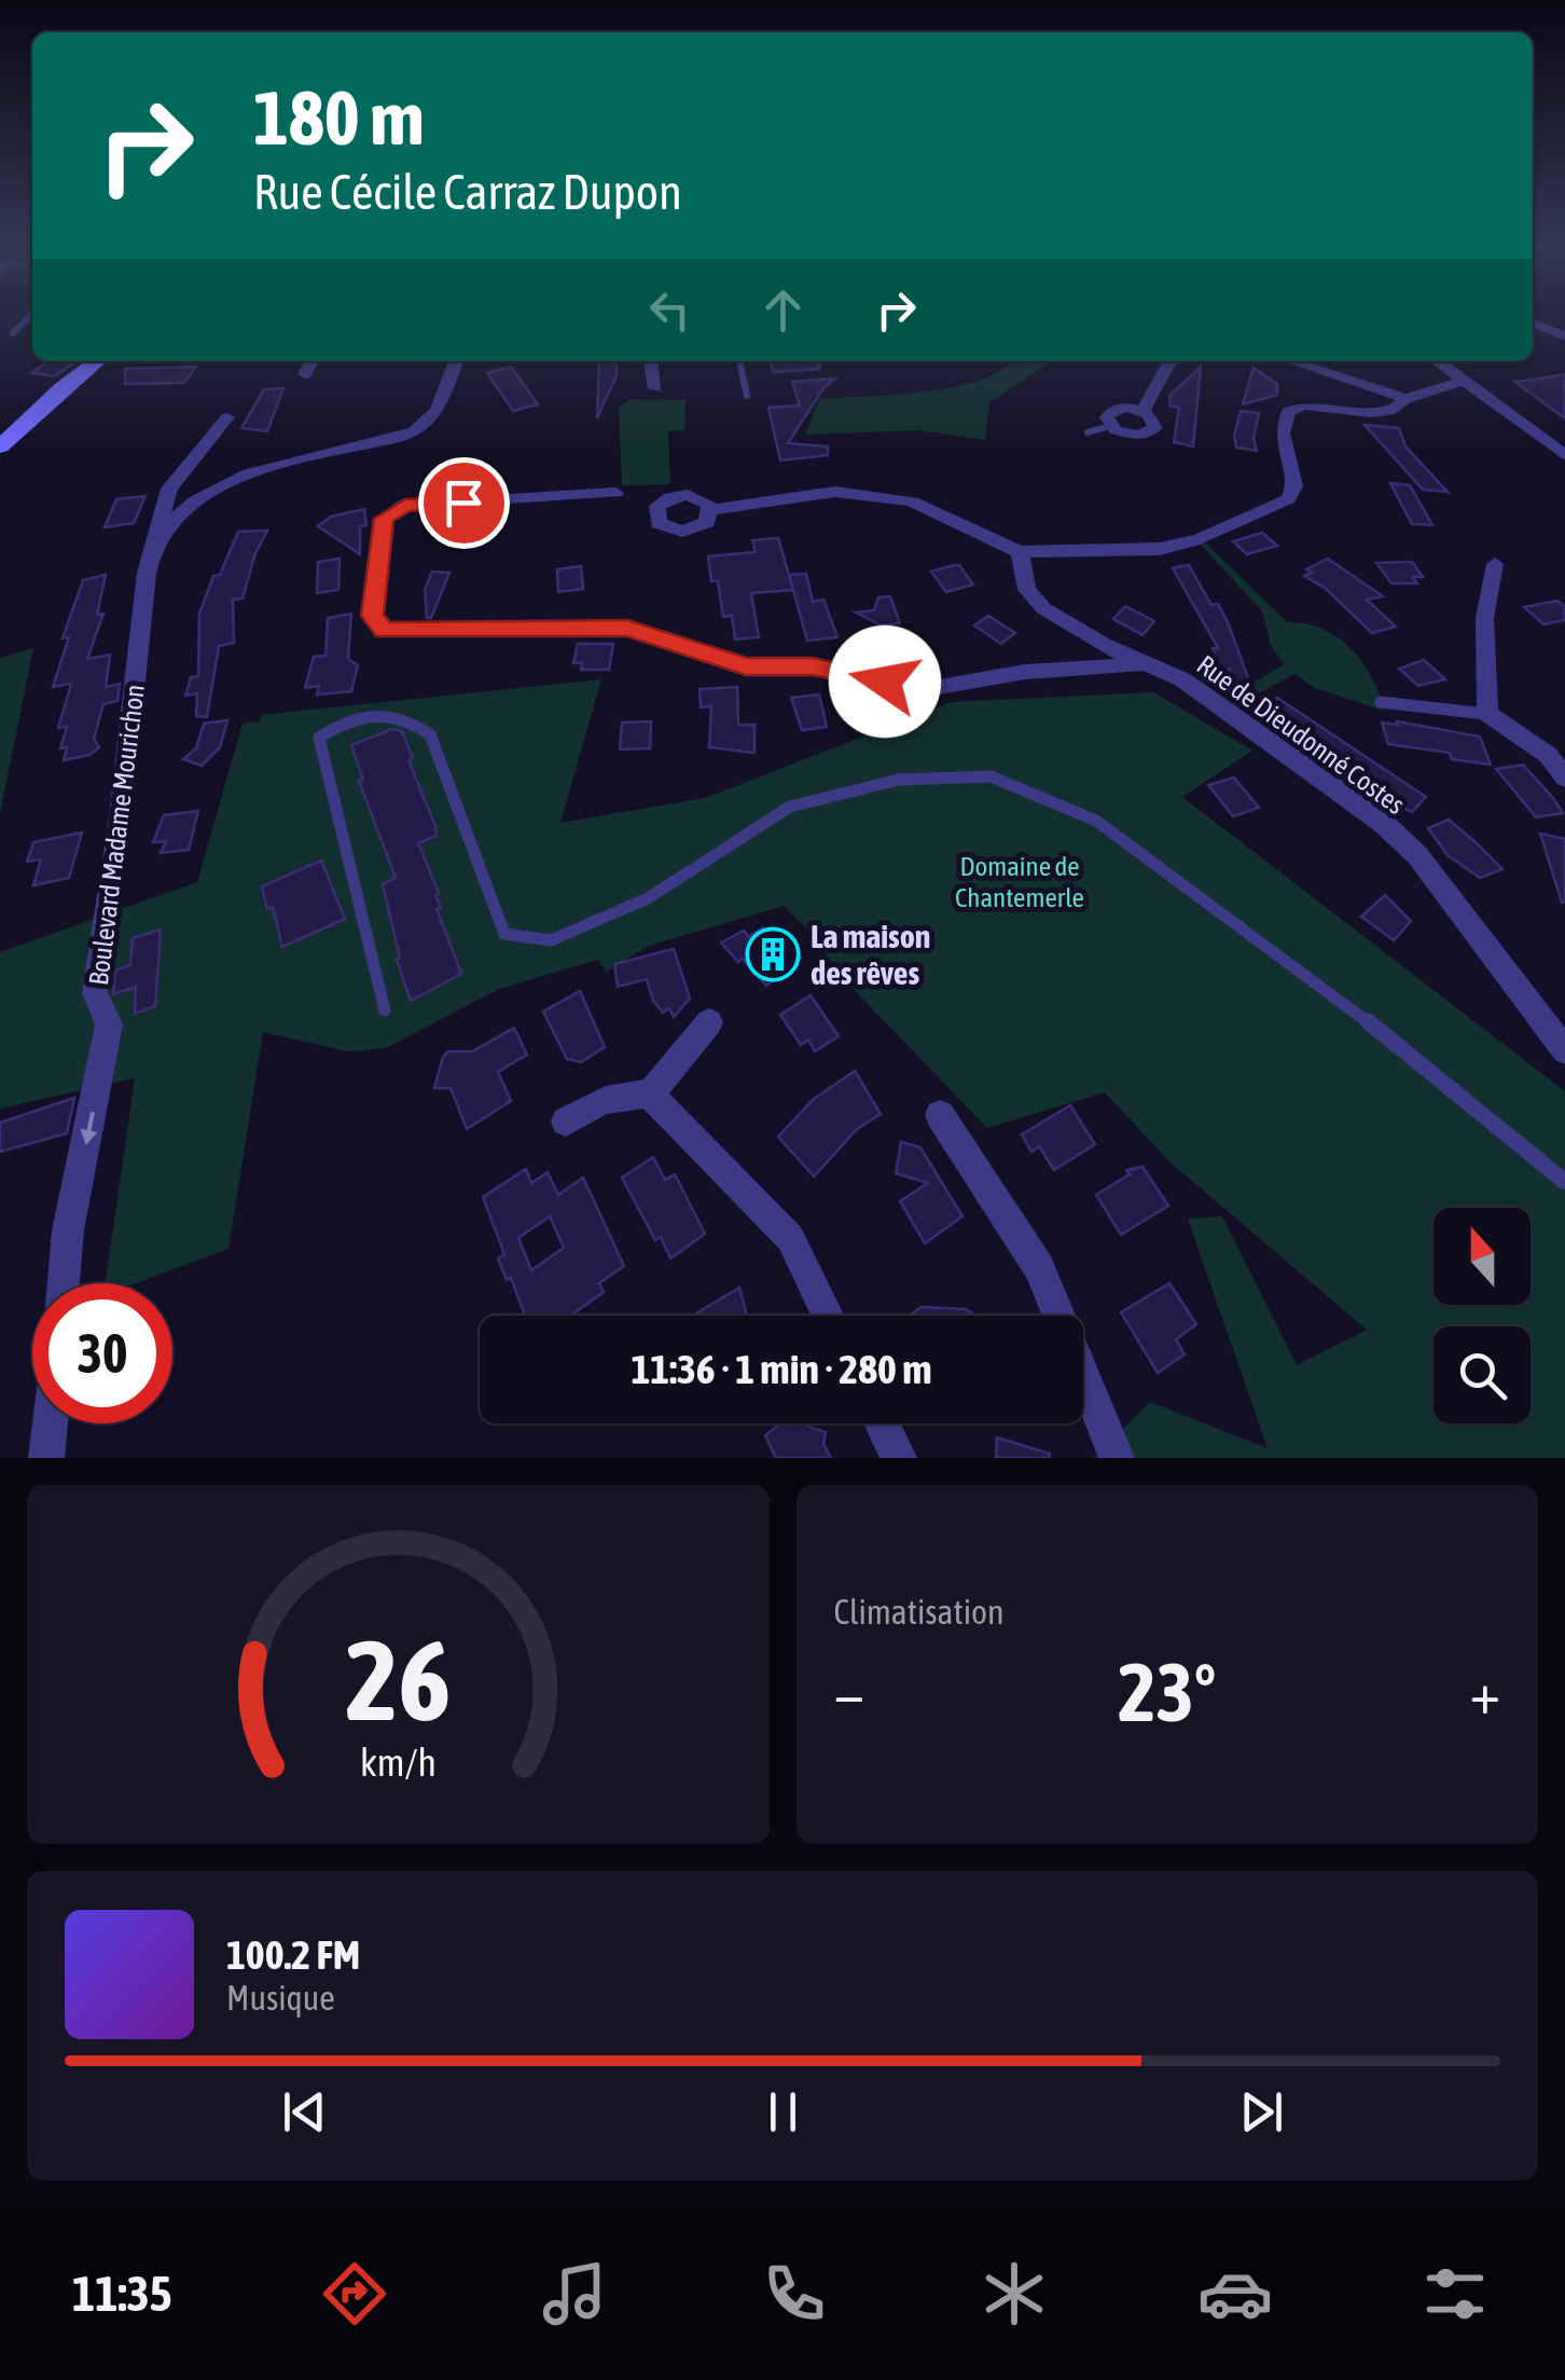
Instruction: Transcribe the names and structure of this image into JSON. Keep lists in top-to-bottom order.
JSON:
{
  "streets": {
    "street": ["Rue de Dieudonné Costes", "Boulevard Madame Mourichon"]
  },
  "one_way": ["Boulevard Madame Mourichon"],
  "parks": ["Domaine de Chantemerle"],
  "places": {
    "building": ["La maison des rêves"]
  },
  "north": "top",
  "page": {
    "turn": ["180 m", "Rue Cécile Carraz Dupon"],
    "limit": "30",
    "trip": "11:36 · 1 min · 280 m",
    "tile": "Climatisation",
    "heat": ["−", "23°", "+"],
    "song": ["100.2 FM", "Musique"],
    "tabs": "11:35",
    "gauge": ["26", "km/h"]
  }
}
